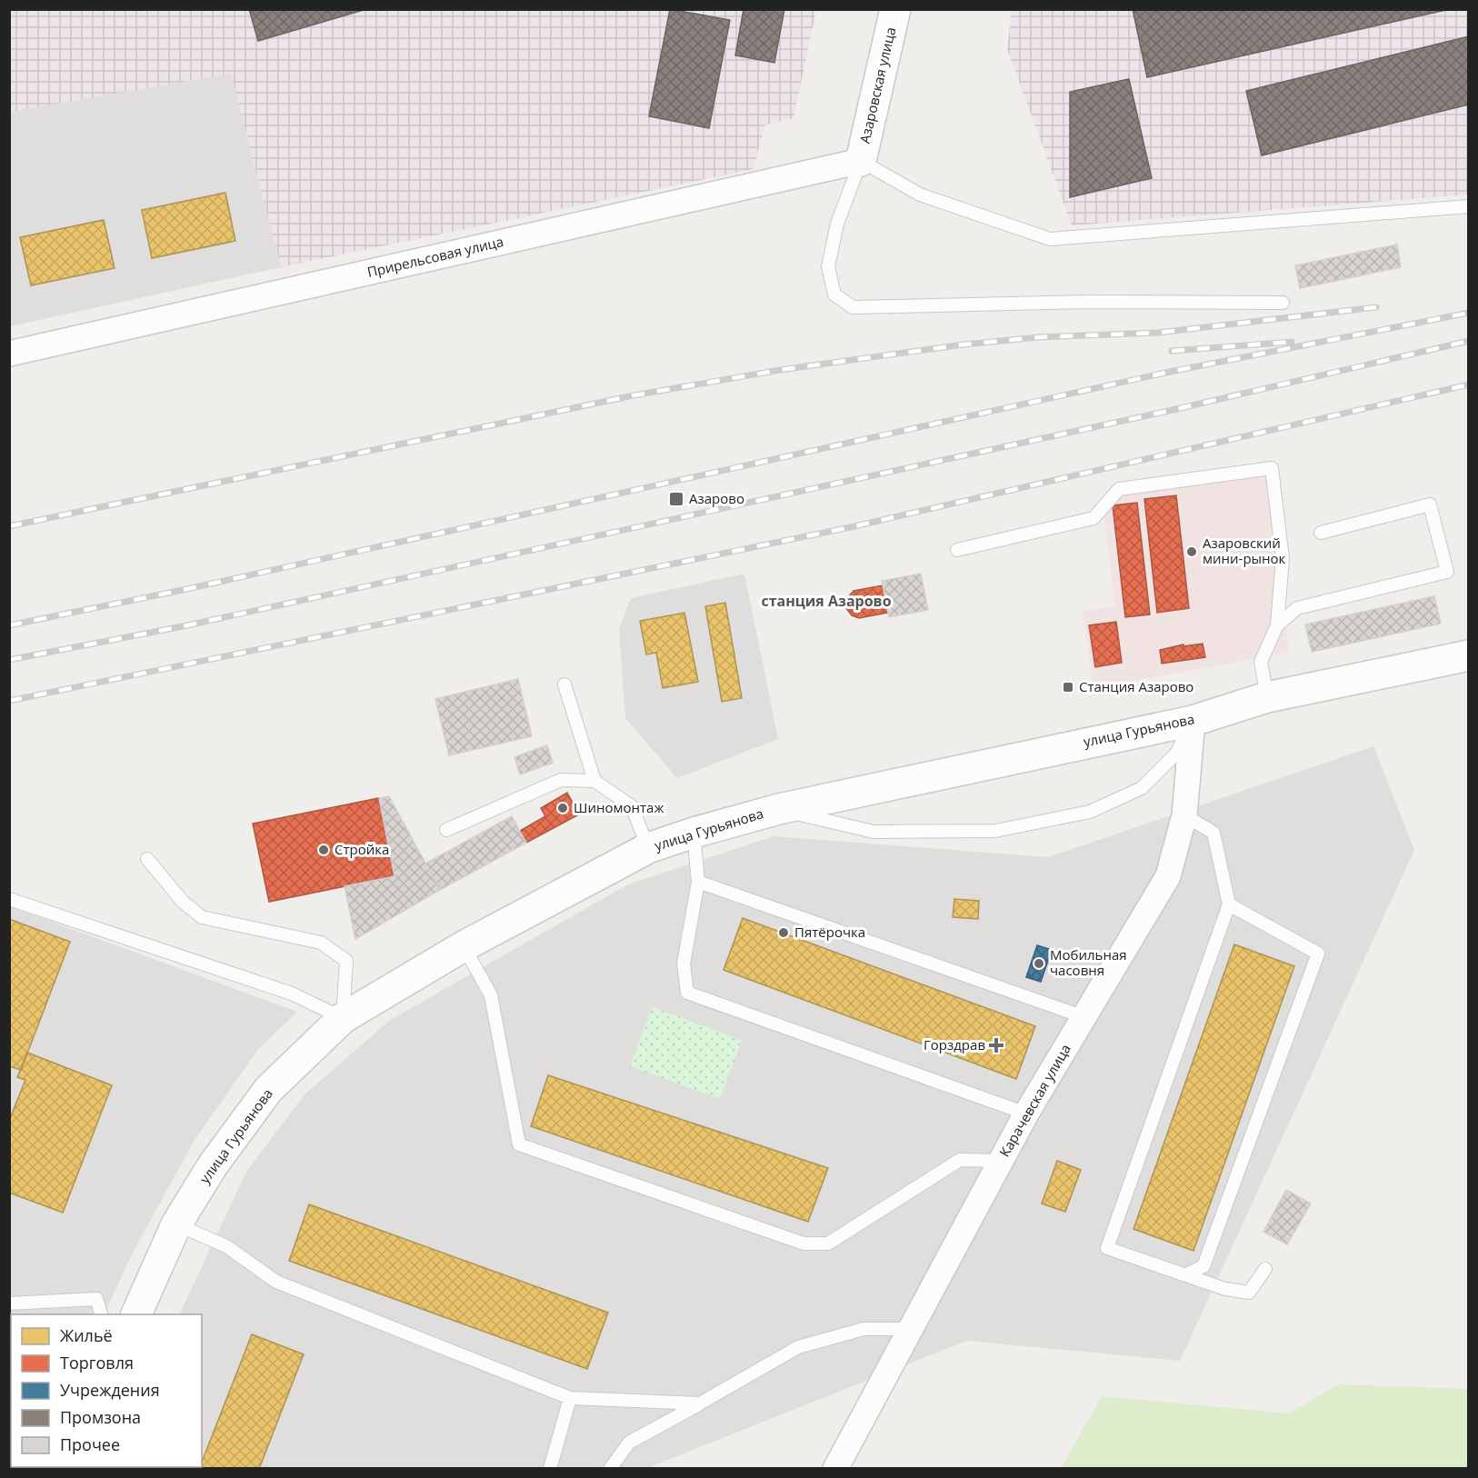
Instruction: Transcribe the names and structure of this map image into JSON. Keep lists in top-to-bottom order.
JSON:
{
  "streets": {
    "street": [
      "Азаровская улица",
      "Прирельсовая улица",
      "улица Гурьянова",
      "Карачевская улица"
    ]
  },
  "crossings": [
    ["Азаровская улица", "Прирельсовая улица"],
    ["улица Гурьянова", "Карачевская улица"]
  ],
  "districts": ["станция Азарово"],
  "places": {
    "transit": ["Азарово", "Станция Азарово"],
    "other": [
      "Азаровский мини-рынок",
      "Шиномонтаж",
      "Стройка",
      "Пятёрочка",
      "Мобильная часовня"
    ],
    "health": ["Горздрав"]
  },
  "legend": [
    "Жильё",
    "Торговля",
    "Учреждения",
    "Промзона",
    "Прочее"
  ]
}
